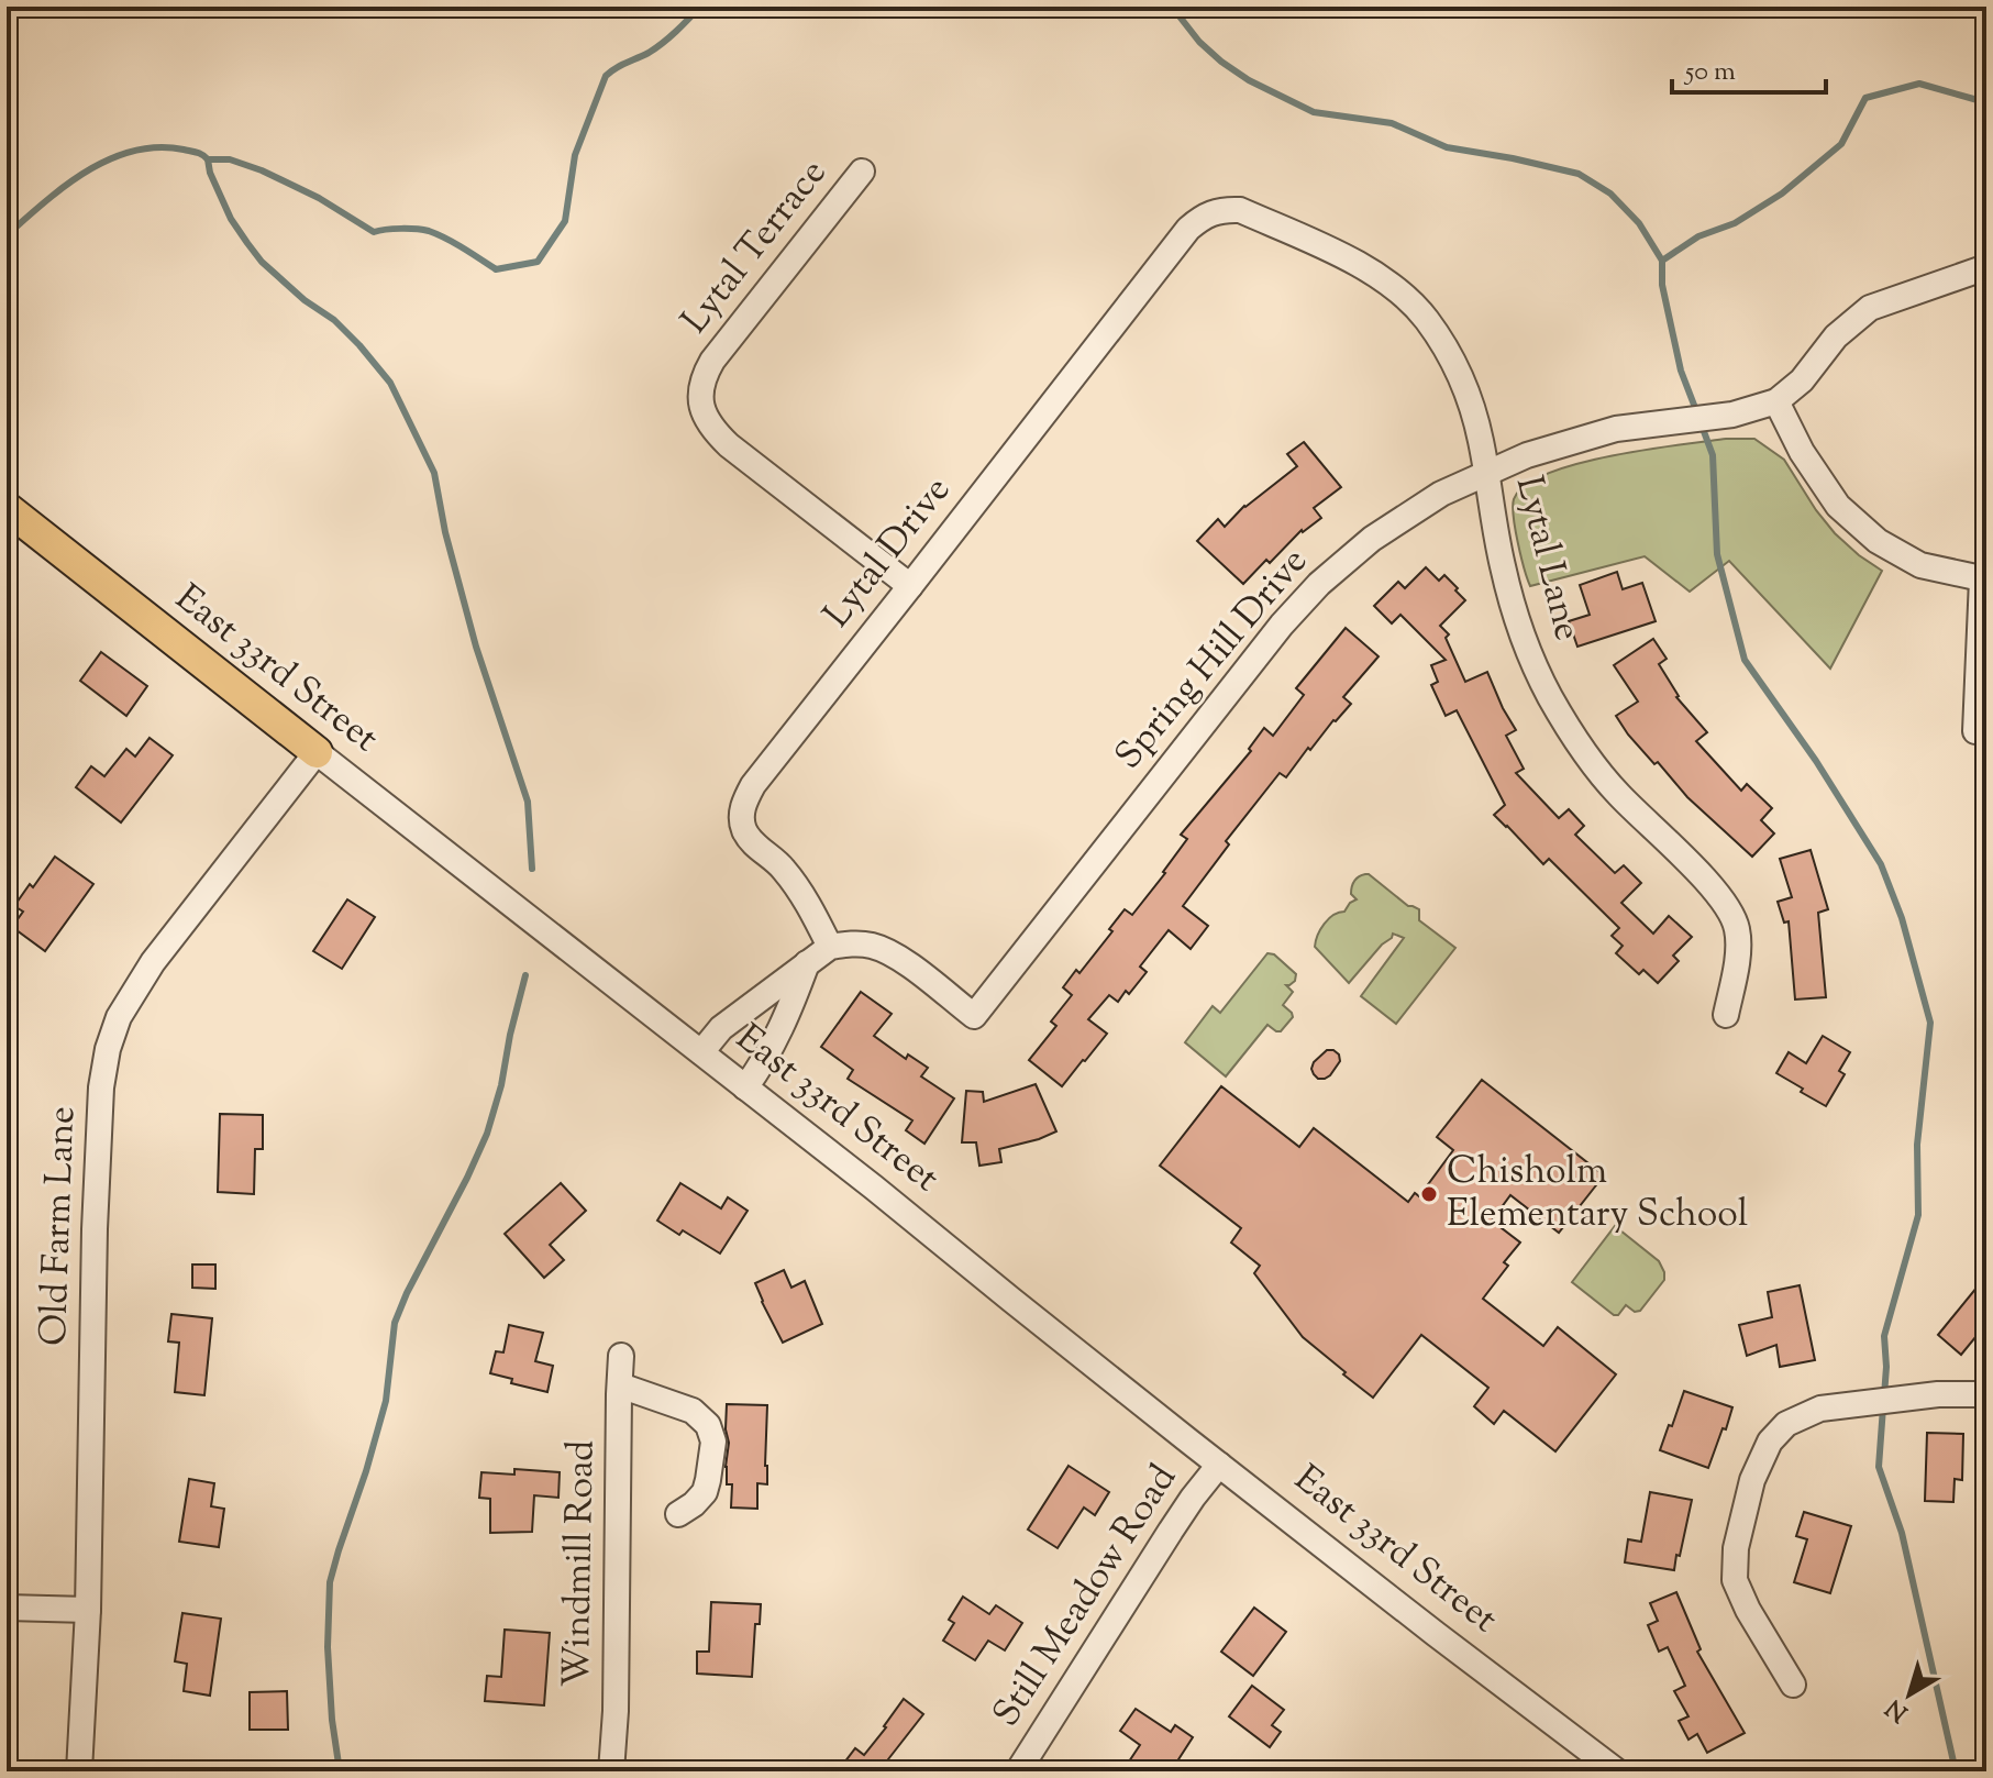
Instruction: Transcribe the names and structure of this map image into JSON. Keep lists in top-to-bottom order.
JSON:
{
  "streets": {
    "main road": ["East 33rd Street"],
    "street": [
      "Lytal Terrace",
      "Lytal Drive",
      "Lytal Lane",
      "Spring Hill Drive",
      "Old Farm Lane",
      "Windmill Road",
      "Still Meadow Road"
    ]
  },
  "crossings": [
    ["Lytal Terrace", "Lytal Drive"],
    ["Lytal Drive", "Lytal Lane"],
    ["Lytal Drive", "Spring Hill Drive"],
    ["Lytal Lane", "Spring Hill Drive"],
    ["East 33rd Street", "Old Farm Lane"],
    ["East 33rd Street", "Still Meadow Road"]
  ],
  "places": ["Chisholm Elementary School"],
  "scale_bar": "50 m",
  "north": "bottom left"
}
